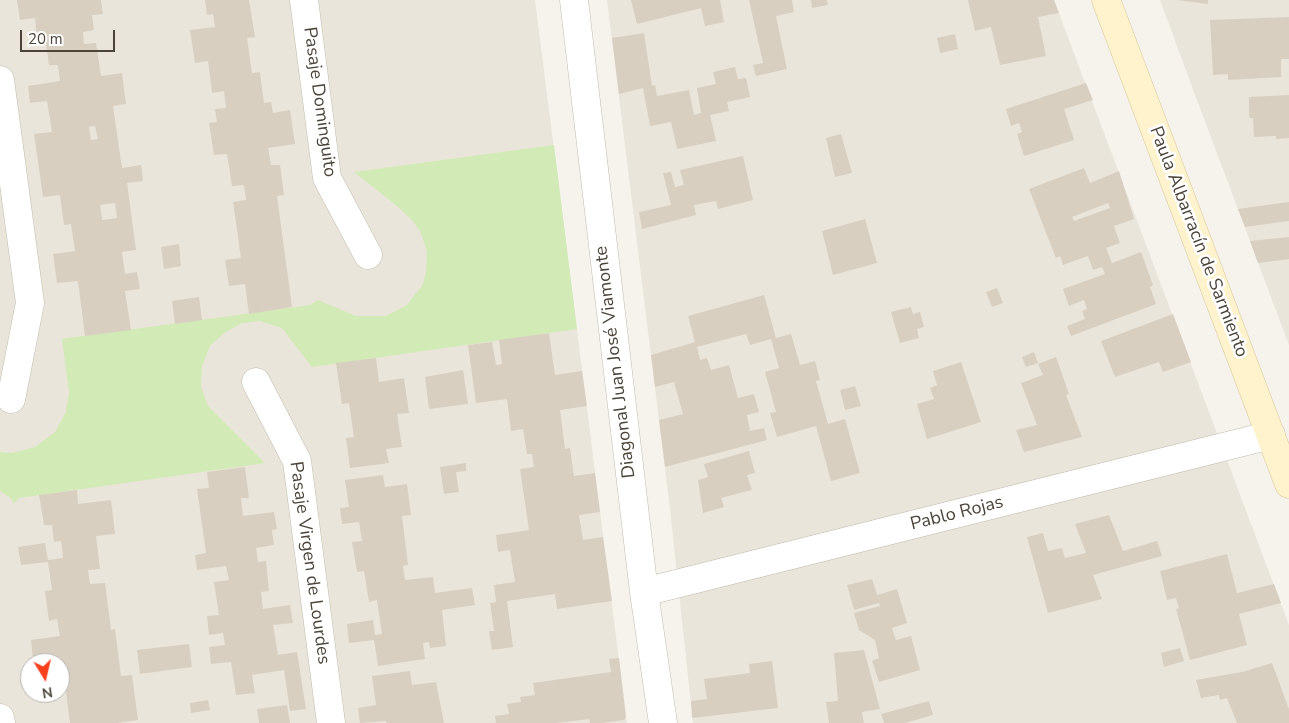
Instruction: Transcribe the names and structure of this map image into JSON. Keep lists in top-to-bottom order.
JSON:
{
  "streets": {
    "main road": ["Paula Albarracín de Sarmiento"],
    "street": [
      "Pasaje Dominguito",
      "Diagonal Juan José Viamonte",
      "Pablo Rojas",
      "Pasaje Virgen de Lourdes"
    ]
  },
  "crossings": [
    ["Paula Albarracín de Sarmiento", "Pablo Rojas"],
    ["Diagonal Juan José Viamonte", "Pablo Rojas"]
  ],
  "scale_bar": "20 m",
  "north": "bottom"
}
